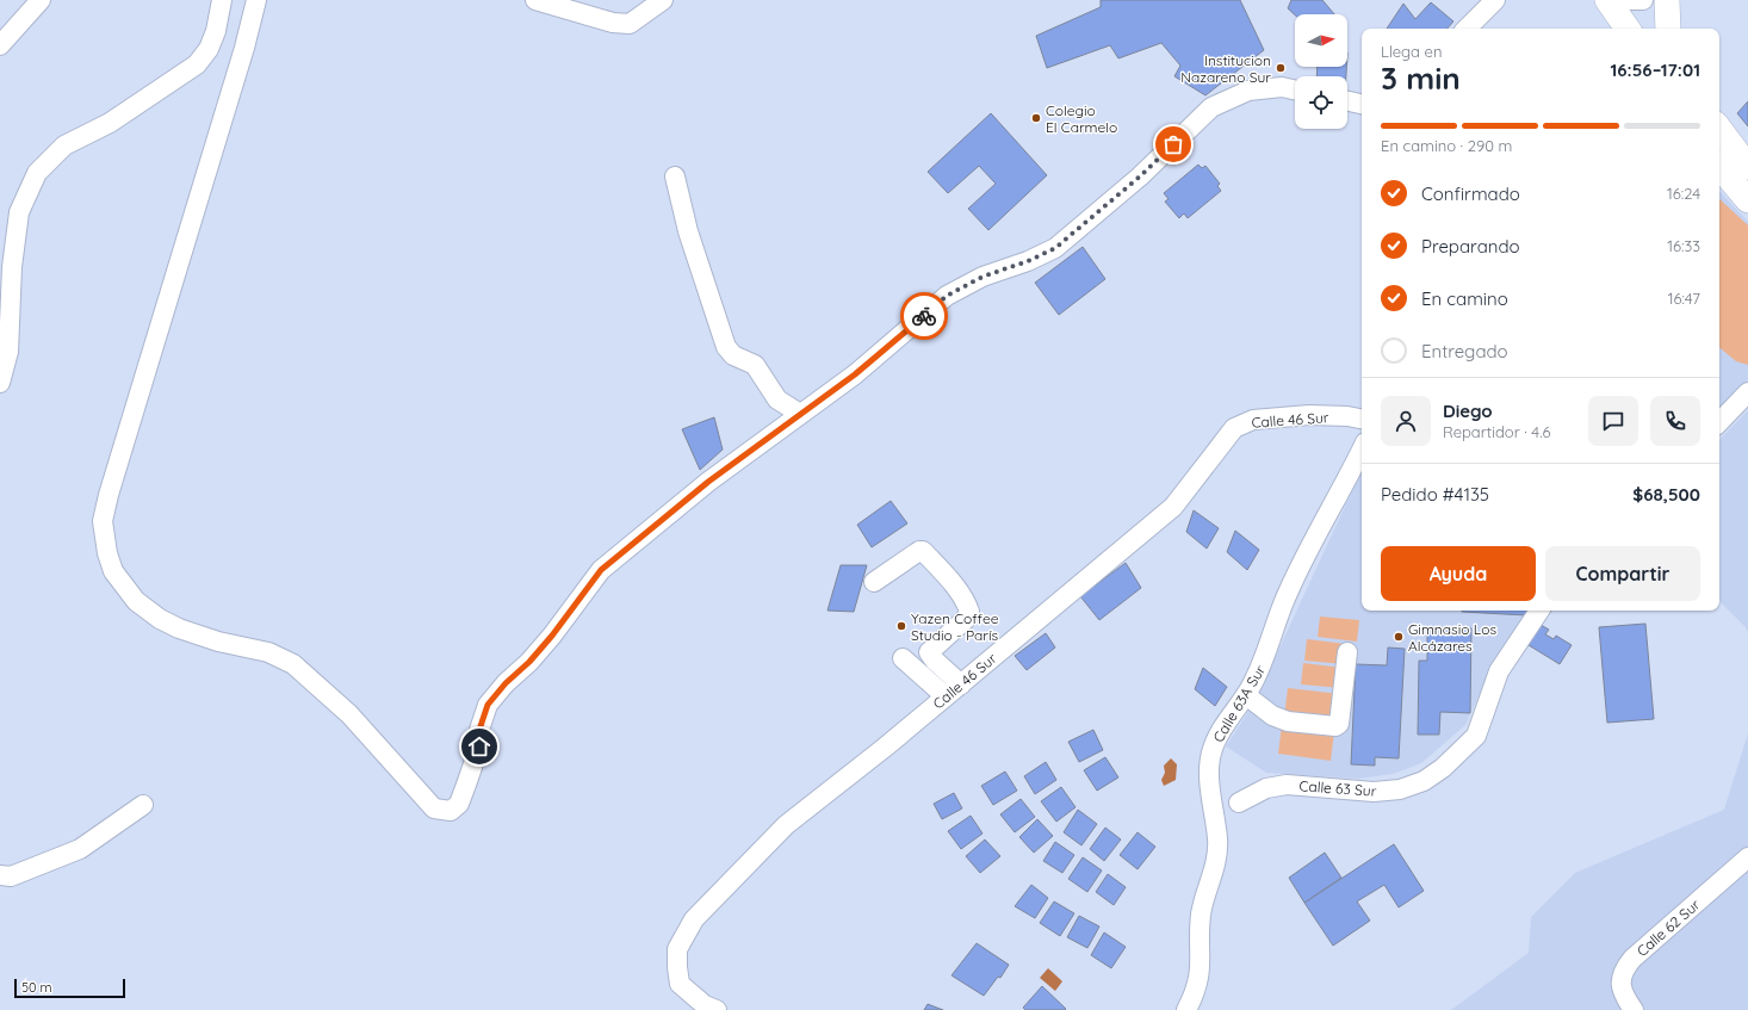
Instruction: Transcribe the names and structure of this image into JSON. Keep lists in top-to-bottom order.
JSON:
{
  "streets": {
    "street": [
      "Calle 46 Sur",
      "Calle 63A Sur",
      "Calle 63 Sur",
      "Calle 62 Sur"
    ]
  },
  "places": [
    "Institucion Nazareno Sur",
    "Colegio El Carmelo",
    "Yazen Coffee Studio - París",
    "Gimnasio Los Alcázares"
  ],
  "scale_bar": "50 m",
  "north": "right",
  "page": {
    "heading": ["3 min", "Llega en", "16:56–17:01"],
    "panel": [
      "Diego",
      "Repartidor · 4.6",
      "Pedido #4135",
      "$68,500"
    ],
    "bar": "En camino · 290 m",
    "list": [
      ["Confirmado", "16:24"],
      ["Preparando", "16:33"],
      ["En camino", "16:47"],
      "Entregado"
    ],
    "buttons": ["Ayuda", "Compartir"],
    "scale": "50 m"
  }
}
